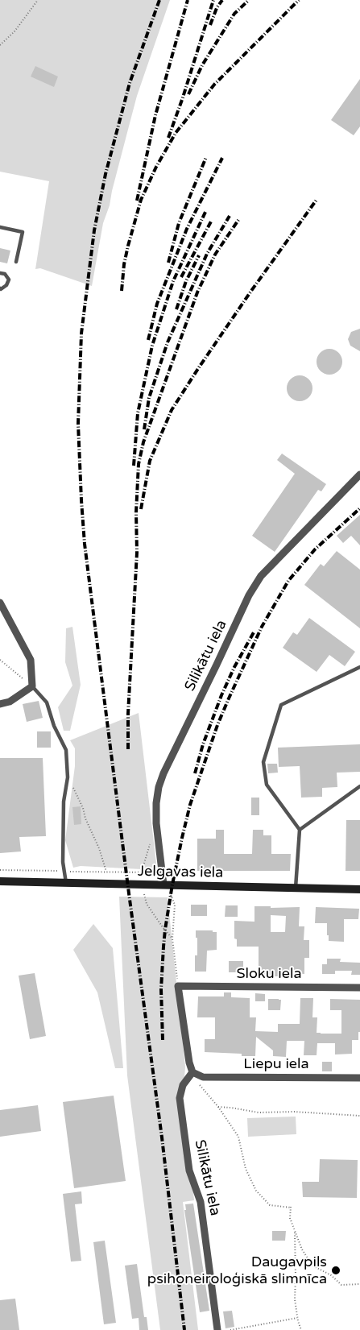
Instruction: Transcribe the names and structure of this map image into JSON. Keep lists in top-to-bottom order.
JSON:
{
  "streets": {
    "street": [
      "Silikātu iela",
      "Jelgavas iela",
      "Sloku iela",
      "Liepu iela"
    ]
  },
  "crossings": [
    ["Silikātu iela", "Jelgavas iela"],
    ["Silikātu iela", "Liepu iela"]
  ],
  "places": ["Daugavpils psihoneiroloģiskā slimnīca"]
}
